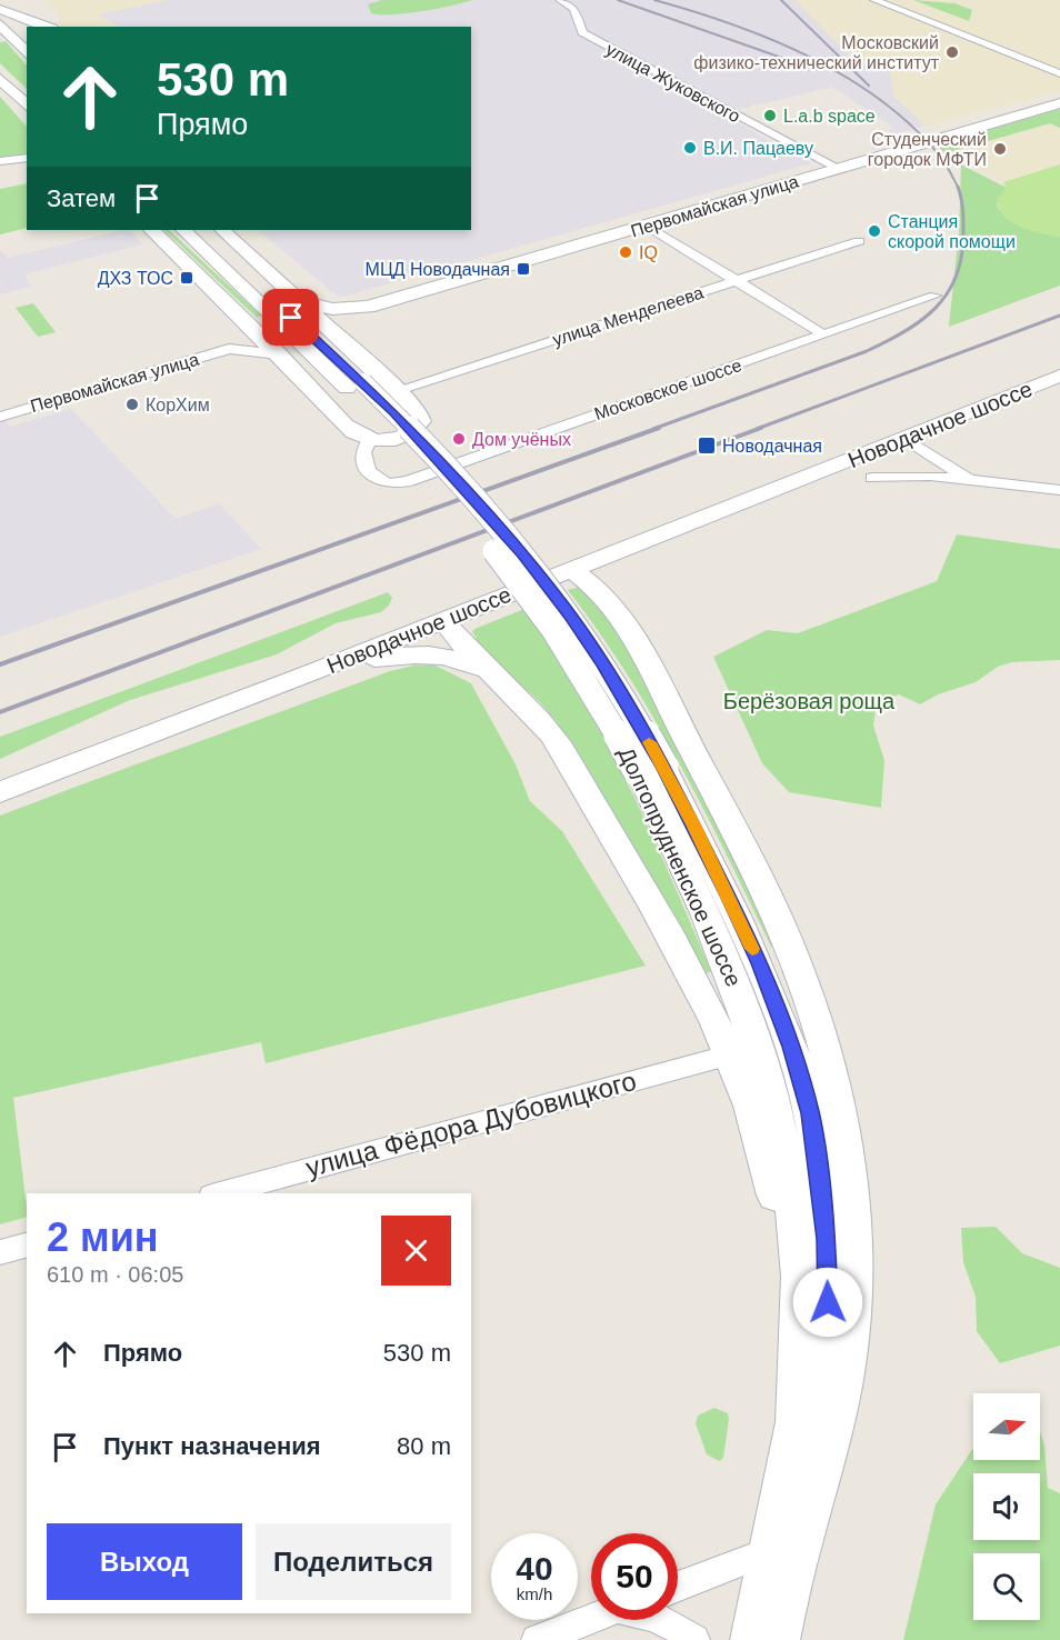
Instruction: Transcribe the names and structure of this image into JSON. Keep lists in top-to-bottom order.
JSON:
{
  "streets": {
    "main road": ["Первомайская улица", "Новодачное шоссе", "Долгопрудненское шоссе"],
    "street": [
      "улица Жуковского",
      "улица Менделеева",
      "Московское шоссе",
      "улица Фёдора Дубовицкого"
    ]
  },
  "crossings": [
    ["улица Жуковского", "Первомайская улица"]
  ],
  "parks": ["Берёзовая роща"],
  "places": {
    "other": [
      "Московский физико-технический институт",
      "L.a.b space",
      "В.И. Пацаеву",
      "Студенческий городок МФТИ",
      "Станция скорой помощи",
      "IQ",
      "КорХим",
      "Дом учёных"
    ],
    "transit": ["МЦД Новодачная", "ДХЗ ТОС", "Новодачная"]
  },
  "north": "right",
  "page": {
    "turn": ["530 m", "Прямо"],
    "then": "Затем",
    "heading": ["2 мин", "610 m · 06:05"],
    "list": [
      {
        "name": "Прямо",
        "value": "530 m"
      },
      {
        "name": "Пункт назначения",
        "value": "80 m"
      }
    ],
    "buttons": ["Выход", "Поделиться"],
    "speed": "40 km/h",
    "limit": "50"
  }
}
